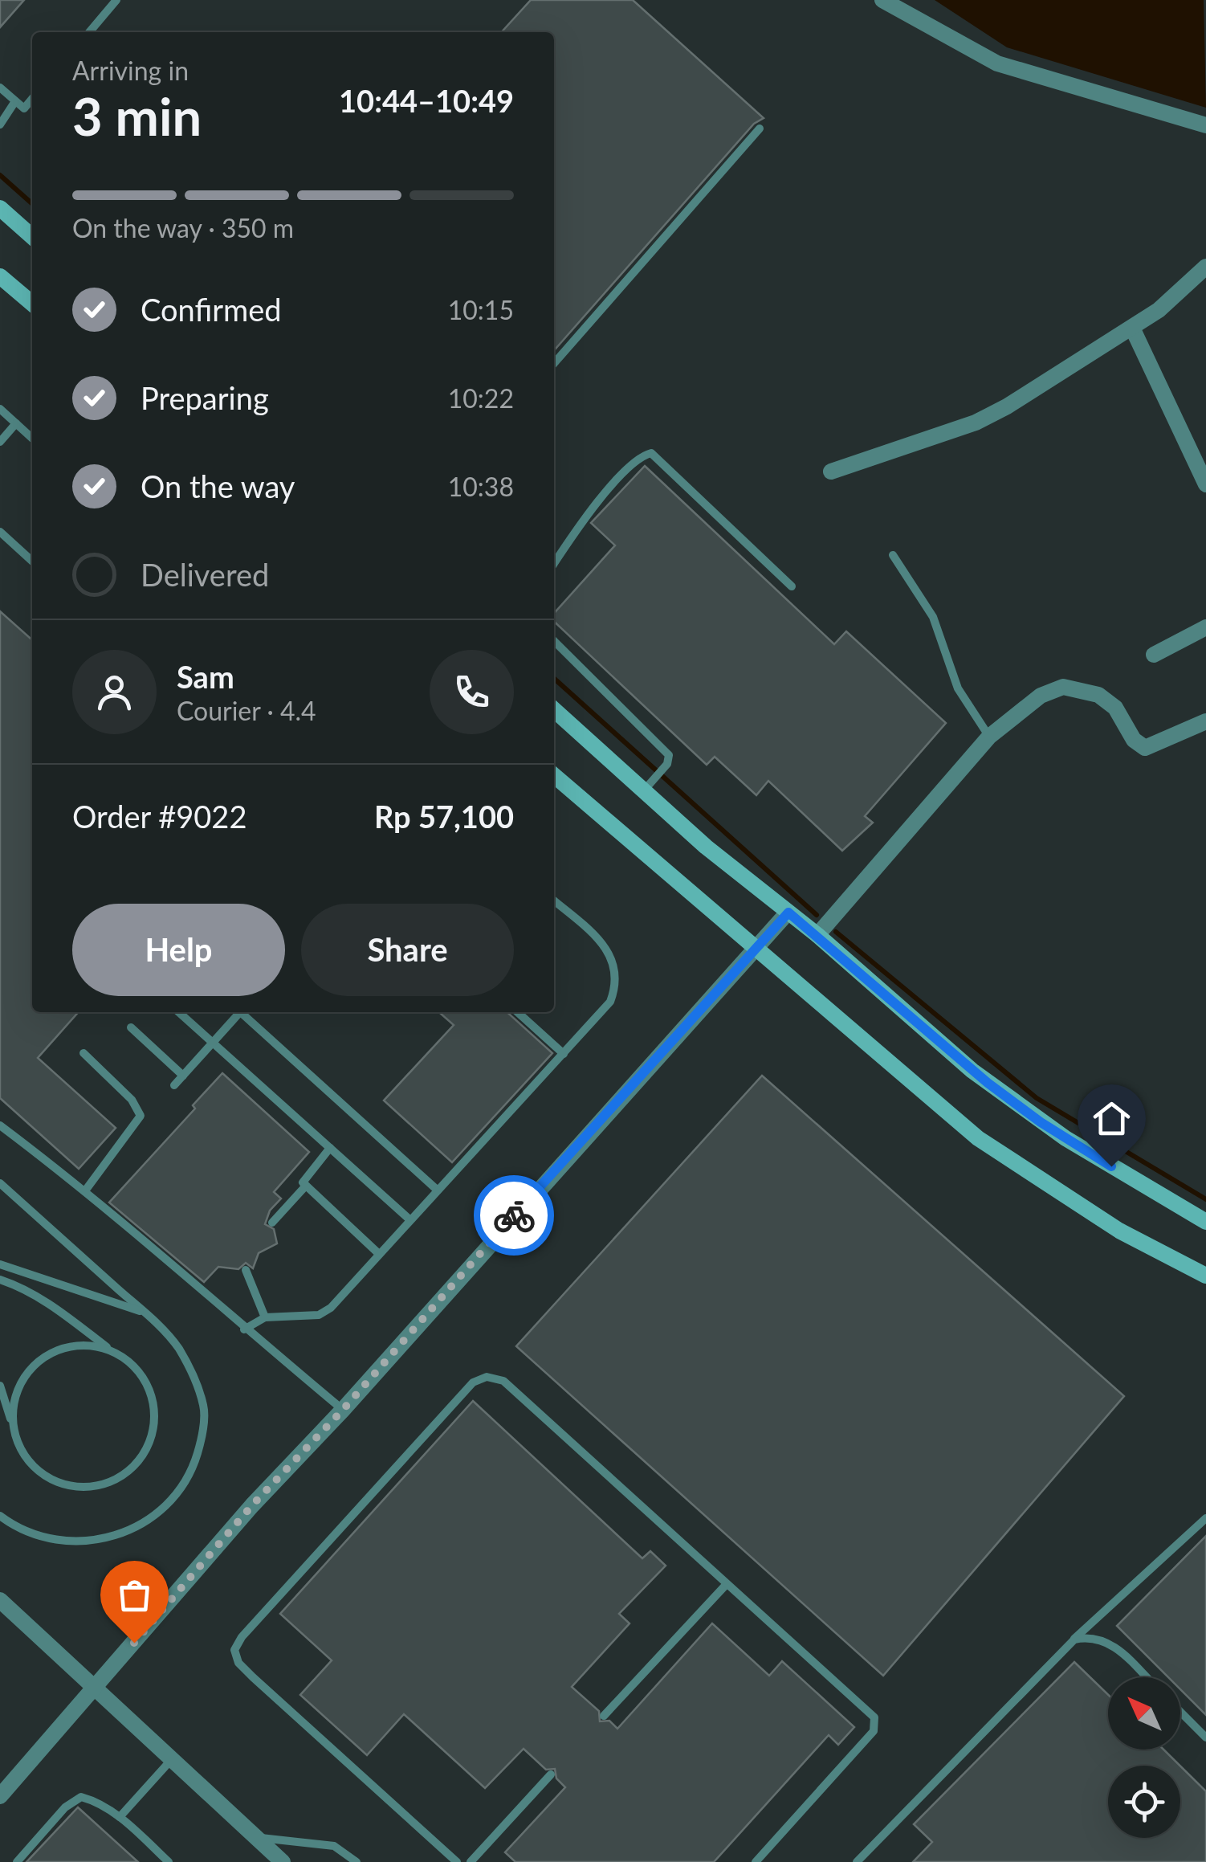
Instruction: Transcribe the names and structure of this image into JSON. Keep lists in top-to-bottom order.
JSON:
{
  "north": "top left",
  "page": {
    "heading": ["3 min", "Arriving in", "10:44–10:49"],
    "panel": [
      "Sam",
      "Courier · 4.4",
      "Order #9022",
      "Rp 57,100"
    ],
    "bar": "On the way · 350 m",
    "list": [
      ["Confirmed", "10:15"],
      ["Preparing", "10:22"],
      ["On the way", "10:38"],
      "Delivered"
    ],
    "buttons": ["Help", "Share"]
  }
}
